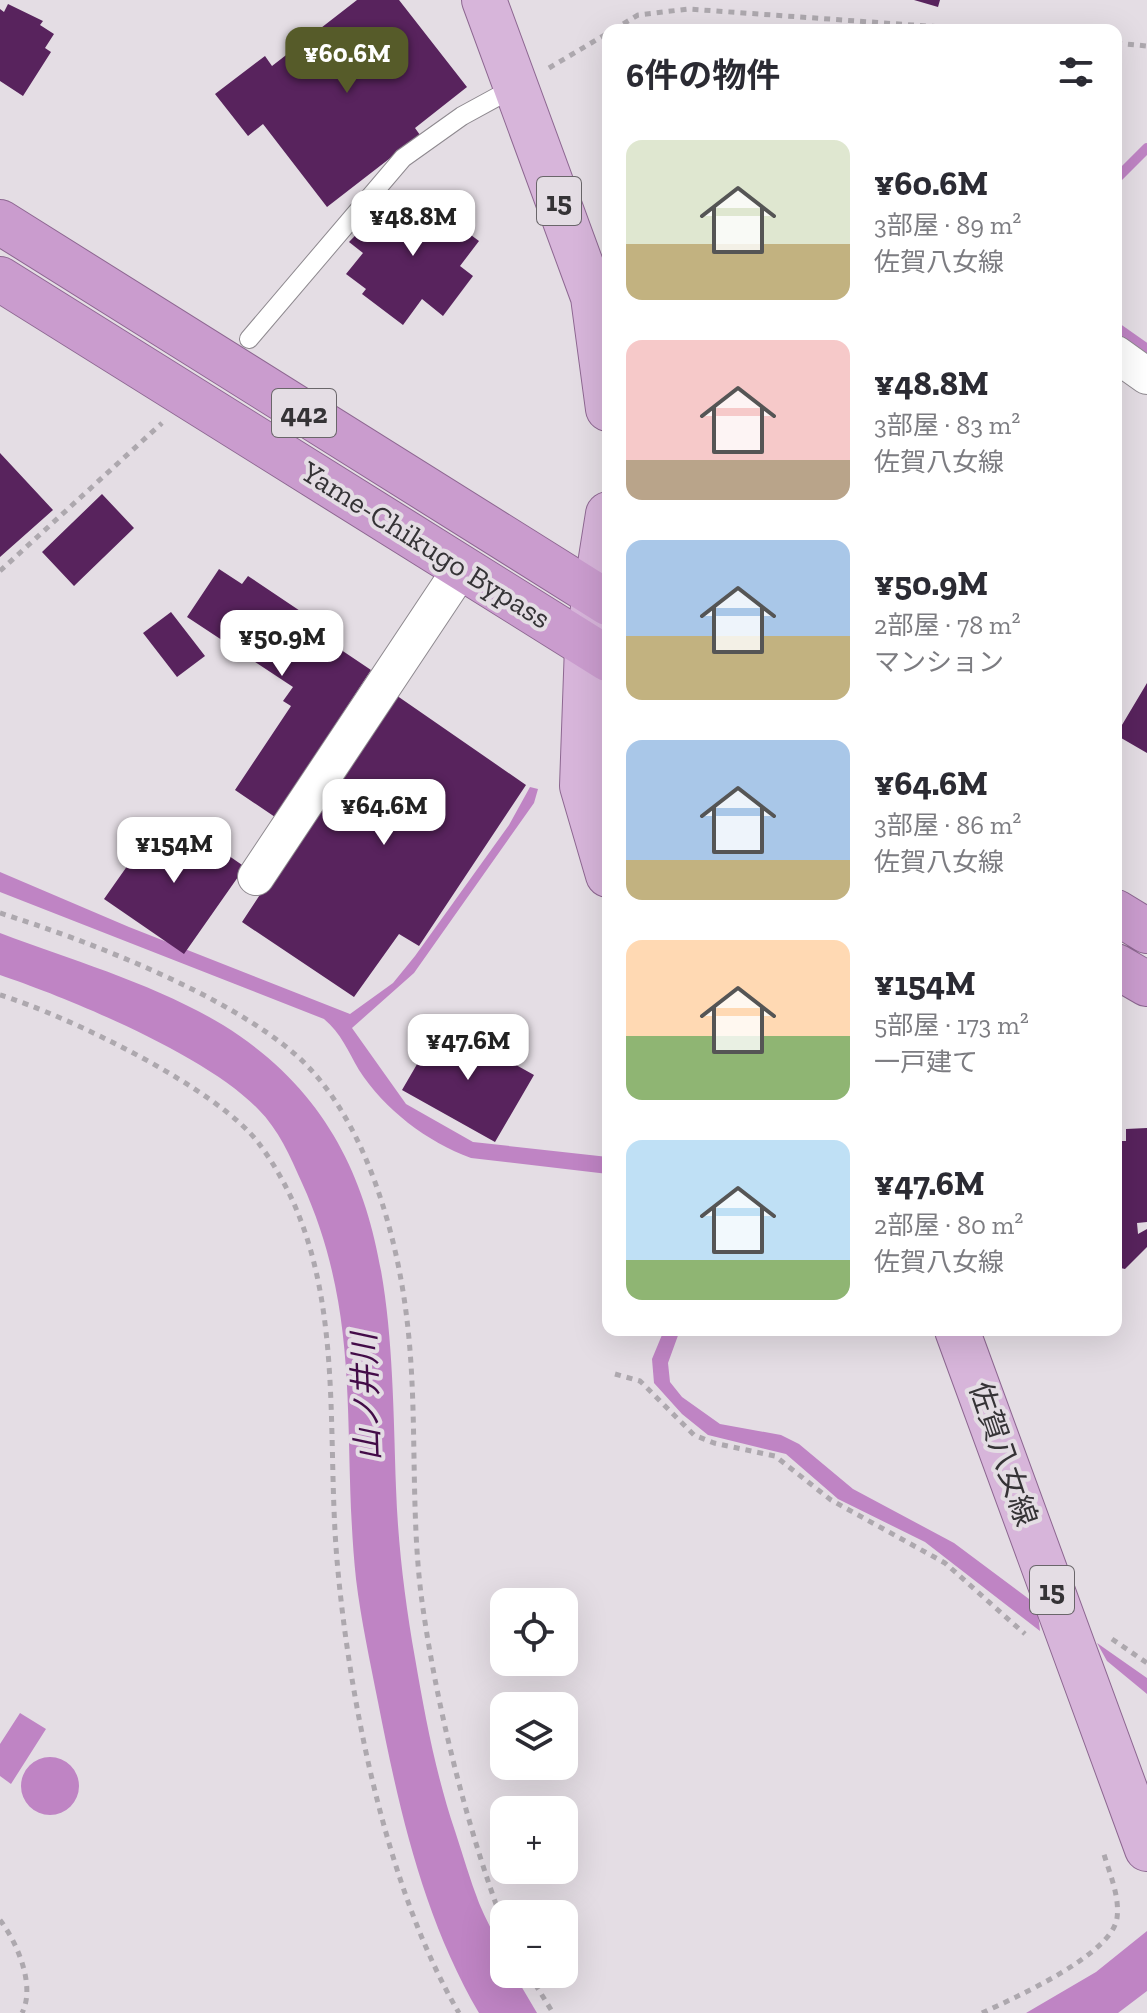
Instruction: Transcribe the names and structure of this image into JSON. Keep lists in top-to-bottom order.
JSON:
{
  "streets": {
    "highway": ["442", "Yame-Chikugo Bypass"],
    "main road": ["15", "佐賀八女線"]
  },
  "water": ["山ノ井川"],
  "page": {
    "heading": "6件の物件",
    "price": [
      "¥60.6M",
      "¥48.8M",
      "¥50.9M",
      "¥64.6M",
      "¥154M",
      "¥47.6M"
    ],
    "list": [
      {
        "name": "¥60.6M",
        "note": "3部屋 · 89 m² · 佐賀八女線"
      },
      {
        "name": "¥48.8M",
        "note": "3部屋 · 83 m² · 佐賀八女線"
      },
      {
        "name": "¥50.9M",
        "note": "2部屋 · 78 m² · マンション"
      },
      {
        "name": "¥64.6M",
        "note": "3部屋 · 86 m² · 佐賀八女線"
      },
      {
        "name": "¥154M",
        "note": "5部屋 · 173 m² · 一戸建て"
      },
      {
        "name": "¥47.6M",
        "note": "2部屋 · 80 m² · 佐賀八女線"
      }
    ],
    "map_buttons": ["+", "−"]
  }
}
